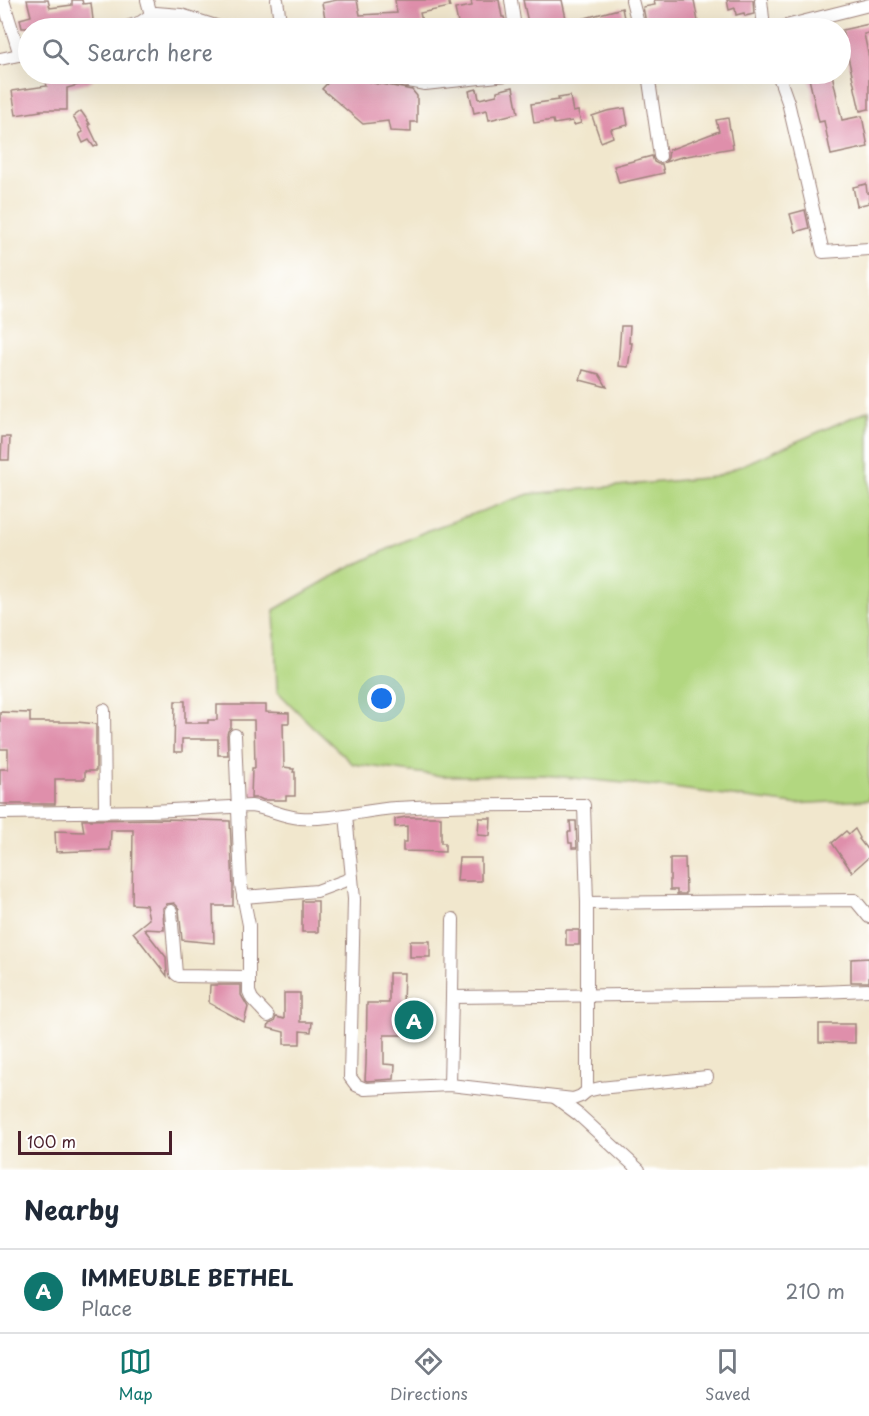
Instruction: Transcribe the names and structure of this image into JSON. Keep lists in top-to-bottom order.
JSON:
{
  "scale_bar": "100 m",
  "page": {
    "search": "Search here",
    "pins": "A",
    "scale": "100 m",
    "heading": "Nearby",
    "list": [
      {
        "mark": "A",
        "name": "IMMEUBLE BETHEL",
        "note": "Place",
        "value": "210 m"
      }
    ],
    "nav": ["Map", "Directions", "Saved"]
  }
}
